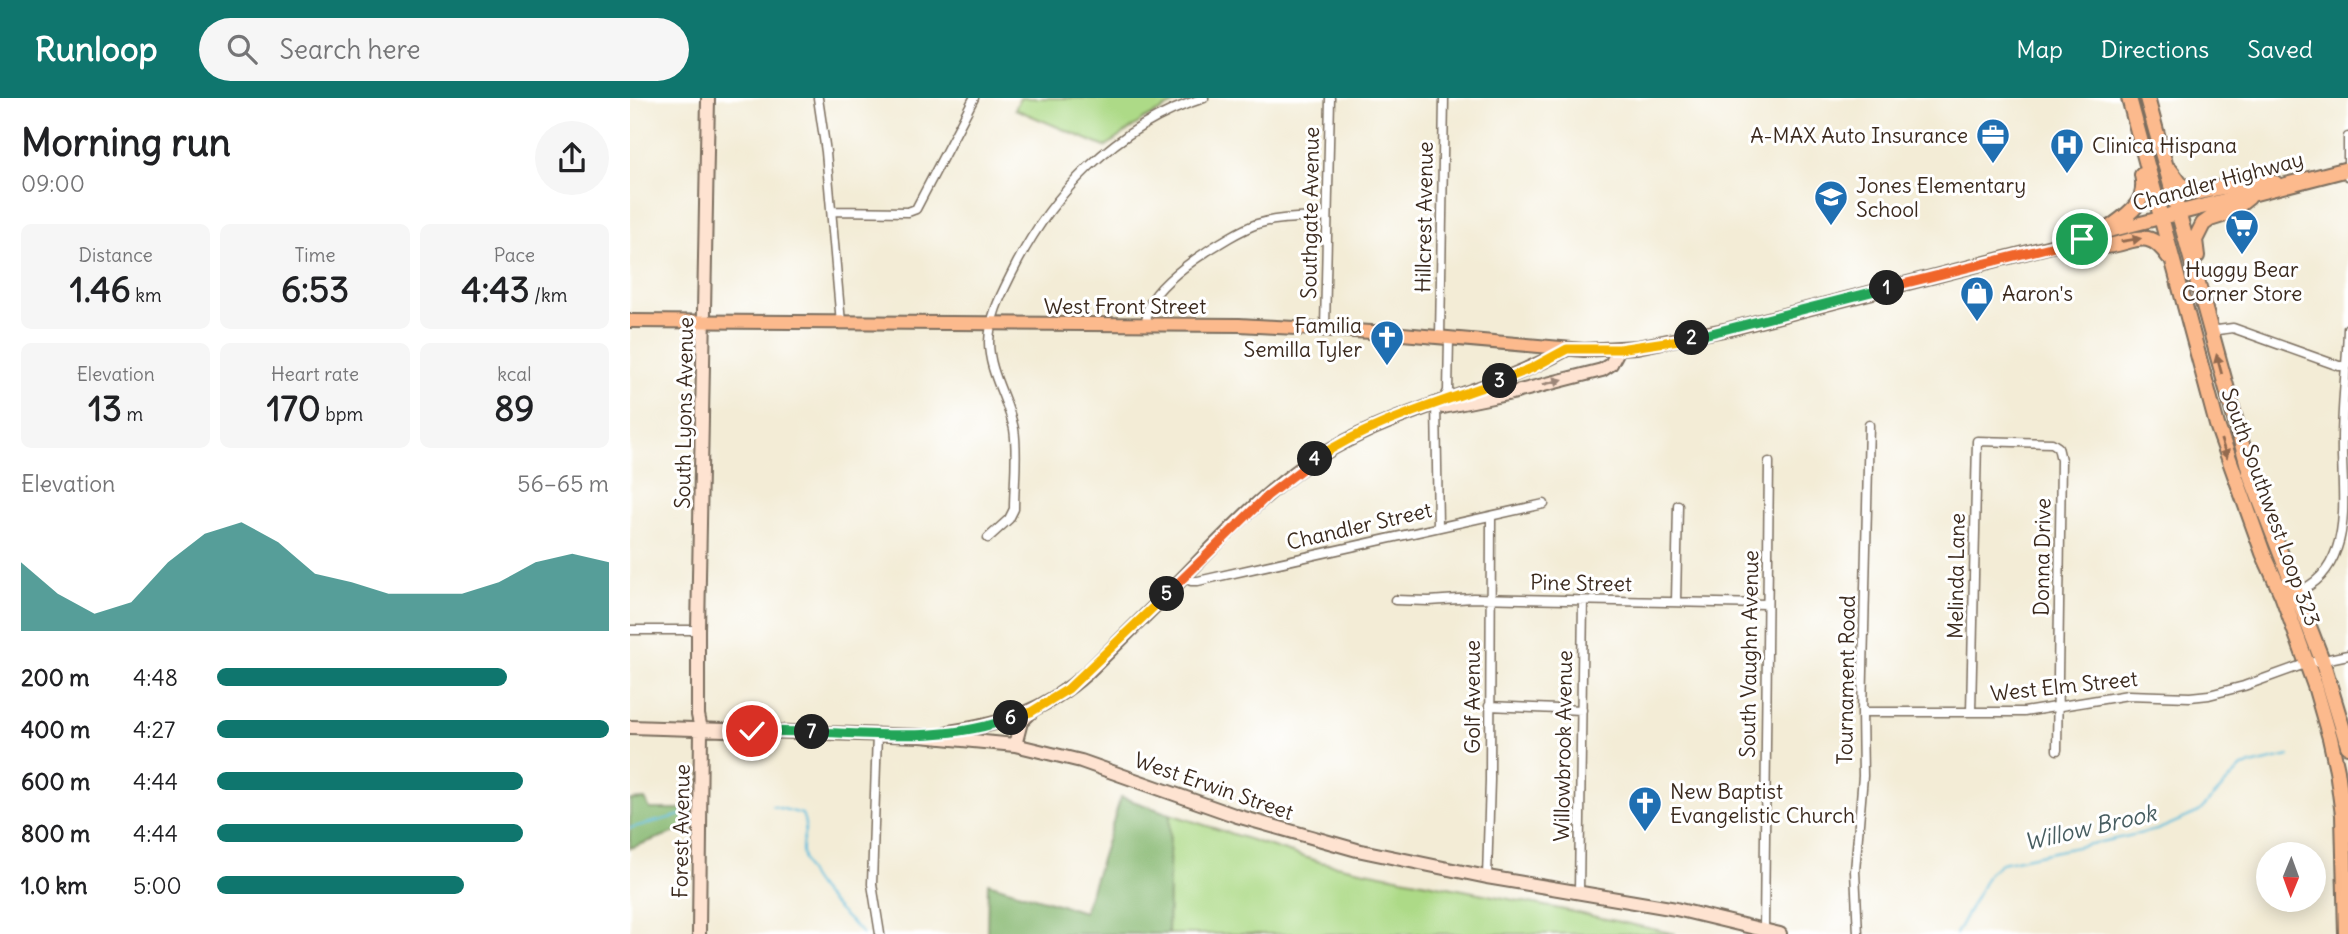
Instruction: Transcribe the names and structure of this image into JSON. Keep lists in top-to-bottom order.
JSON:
{
  "streets": {
    "highway": ["Chandler Highway", "South Southwest Loop 323"],
    "main road": ["West Front Street"],
    "street": [
      "Southgate Avenue",
      "Hillcrest Avenue",
      "South Lyons Avenue",
      "Chandler Street",
      "Donna Drive",
      "Melinda Lane",
      "Pine Street",
      "South Vaughn Avenue",
      "Tournament Road",
      "West Elm Street",
      "Golf Avenue",
      "Willowbrook Avenue",
      "West Erwin Street",
      "Forest Avenue"
    ]
  },
  "crossings": [
    ["Chandler Highway", "West Front Street"],
    ["Chandler Highway", "South Southwest Loop 323"],
    ["Southgate Avenue", "West Front Street"],
    ["Hillcrest Avenue", "West Front Street"],
    ["Hillcrest Avenue", "Chandler Street"],
    ["West Front Street", "South Lyons Avenue"],
    ["South Lyons Avenue", "West Erwin Street"],
    ["South Lyons Avenue", "Forest Avenue"],
    ["South Southwest Loop 323", "West Elm Street"],
    ["Chandler Street", "Golf Avenue"],
    ["Donna Drive", "Melinda Lane"],
    ["Donna Drive", "West Elm Street"],
    ["Melinda Lane", "West Elm Street"],
    ["Pine Street", "South Vaughn Avenue"],
    ["Pine Street", "Golf Avenue"],
    ["Pine Street", "Willowbrook Avenue"],
    ["South Vaughn Avenue", "West Erwin Street"],
    ["Tournament Road", "West Elm Street"],
    ["Golf Avenue", "West Erwin Street"],
    ["Willowbrook Avenue", "West Erwin Street"],
    ["West Erwin Street", "Forest Avenue"]
  ],
  "water": ["Willow Brook"],
  "places": {
    "office": ["A-MAX Auto Insurance"],
    "hospital": ["Clinica Hispana"],
    "school or university": ["Jones Elementary School"],
    "supermarket": ["Huggy Bear Corner Store"],
    "shop": ["Aaron's"],
    "church": ["Familia Semilla Tyler", "New Baptist Evangelistic Church"]
  },
  "north": "bottom",
  "page": {
    "header": "Runloop",
    "search": "Search here",
    "nav": ["Map", "Directions", "Saved"],
    "heading": ["Morning run", "09:00"],
    "stats": [
      ["Distance", "1.46 km"],
      ["Time", "6:53"],
      ["Pace", "4:43 /km"],
      ["Elevation", "13 m"],
      ["Heart rate", "170 bpm"],
      ["kcal", "89"]
    ],
    "pins": [
      "1",
      "2",
      "3",
      "4",
      "5",
      "6",
      "7"
    ],
    "chart": ["Elevation", "56–65 m"],
    "list": [
      {
        "name": "200 m",
        "note": "4:48"
      },
      {
        "name": "400 m",
        "note": "4:27"
      },
      {
        "name": "600 m",
        "note": "4:44"
      },
      {
        "name": "800 m",
        "note": "4:44"
      },
      {
        "name": "1.0 km",
        "note": "5:00"
      }
    ]
  }
}
